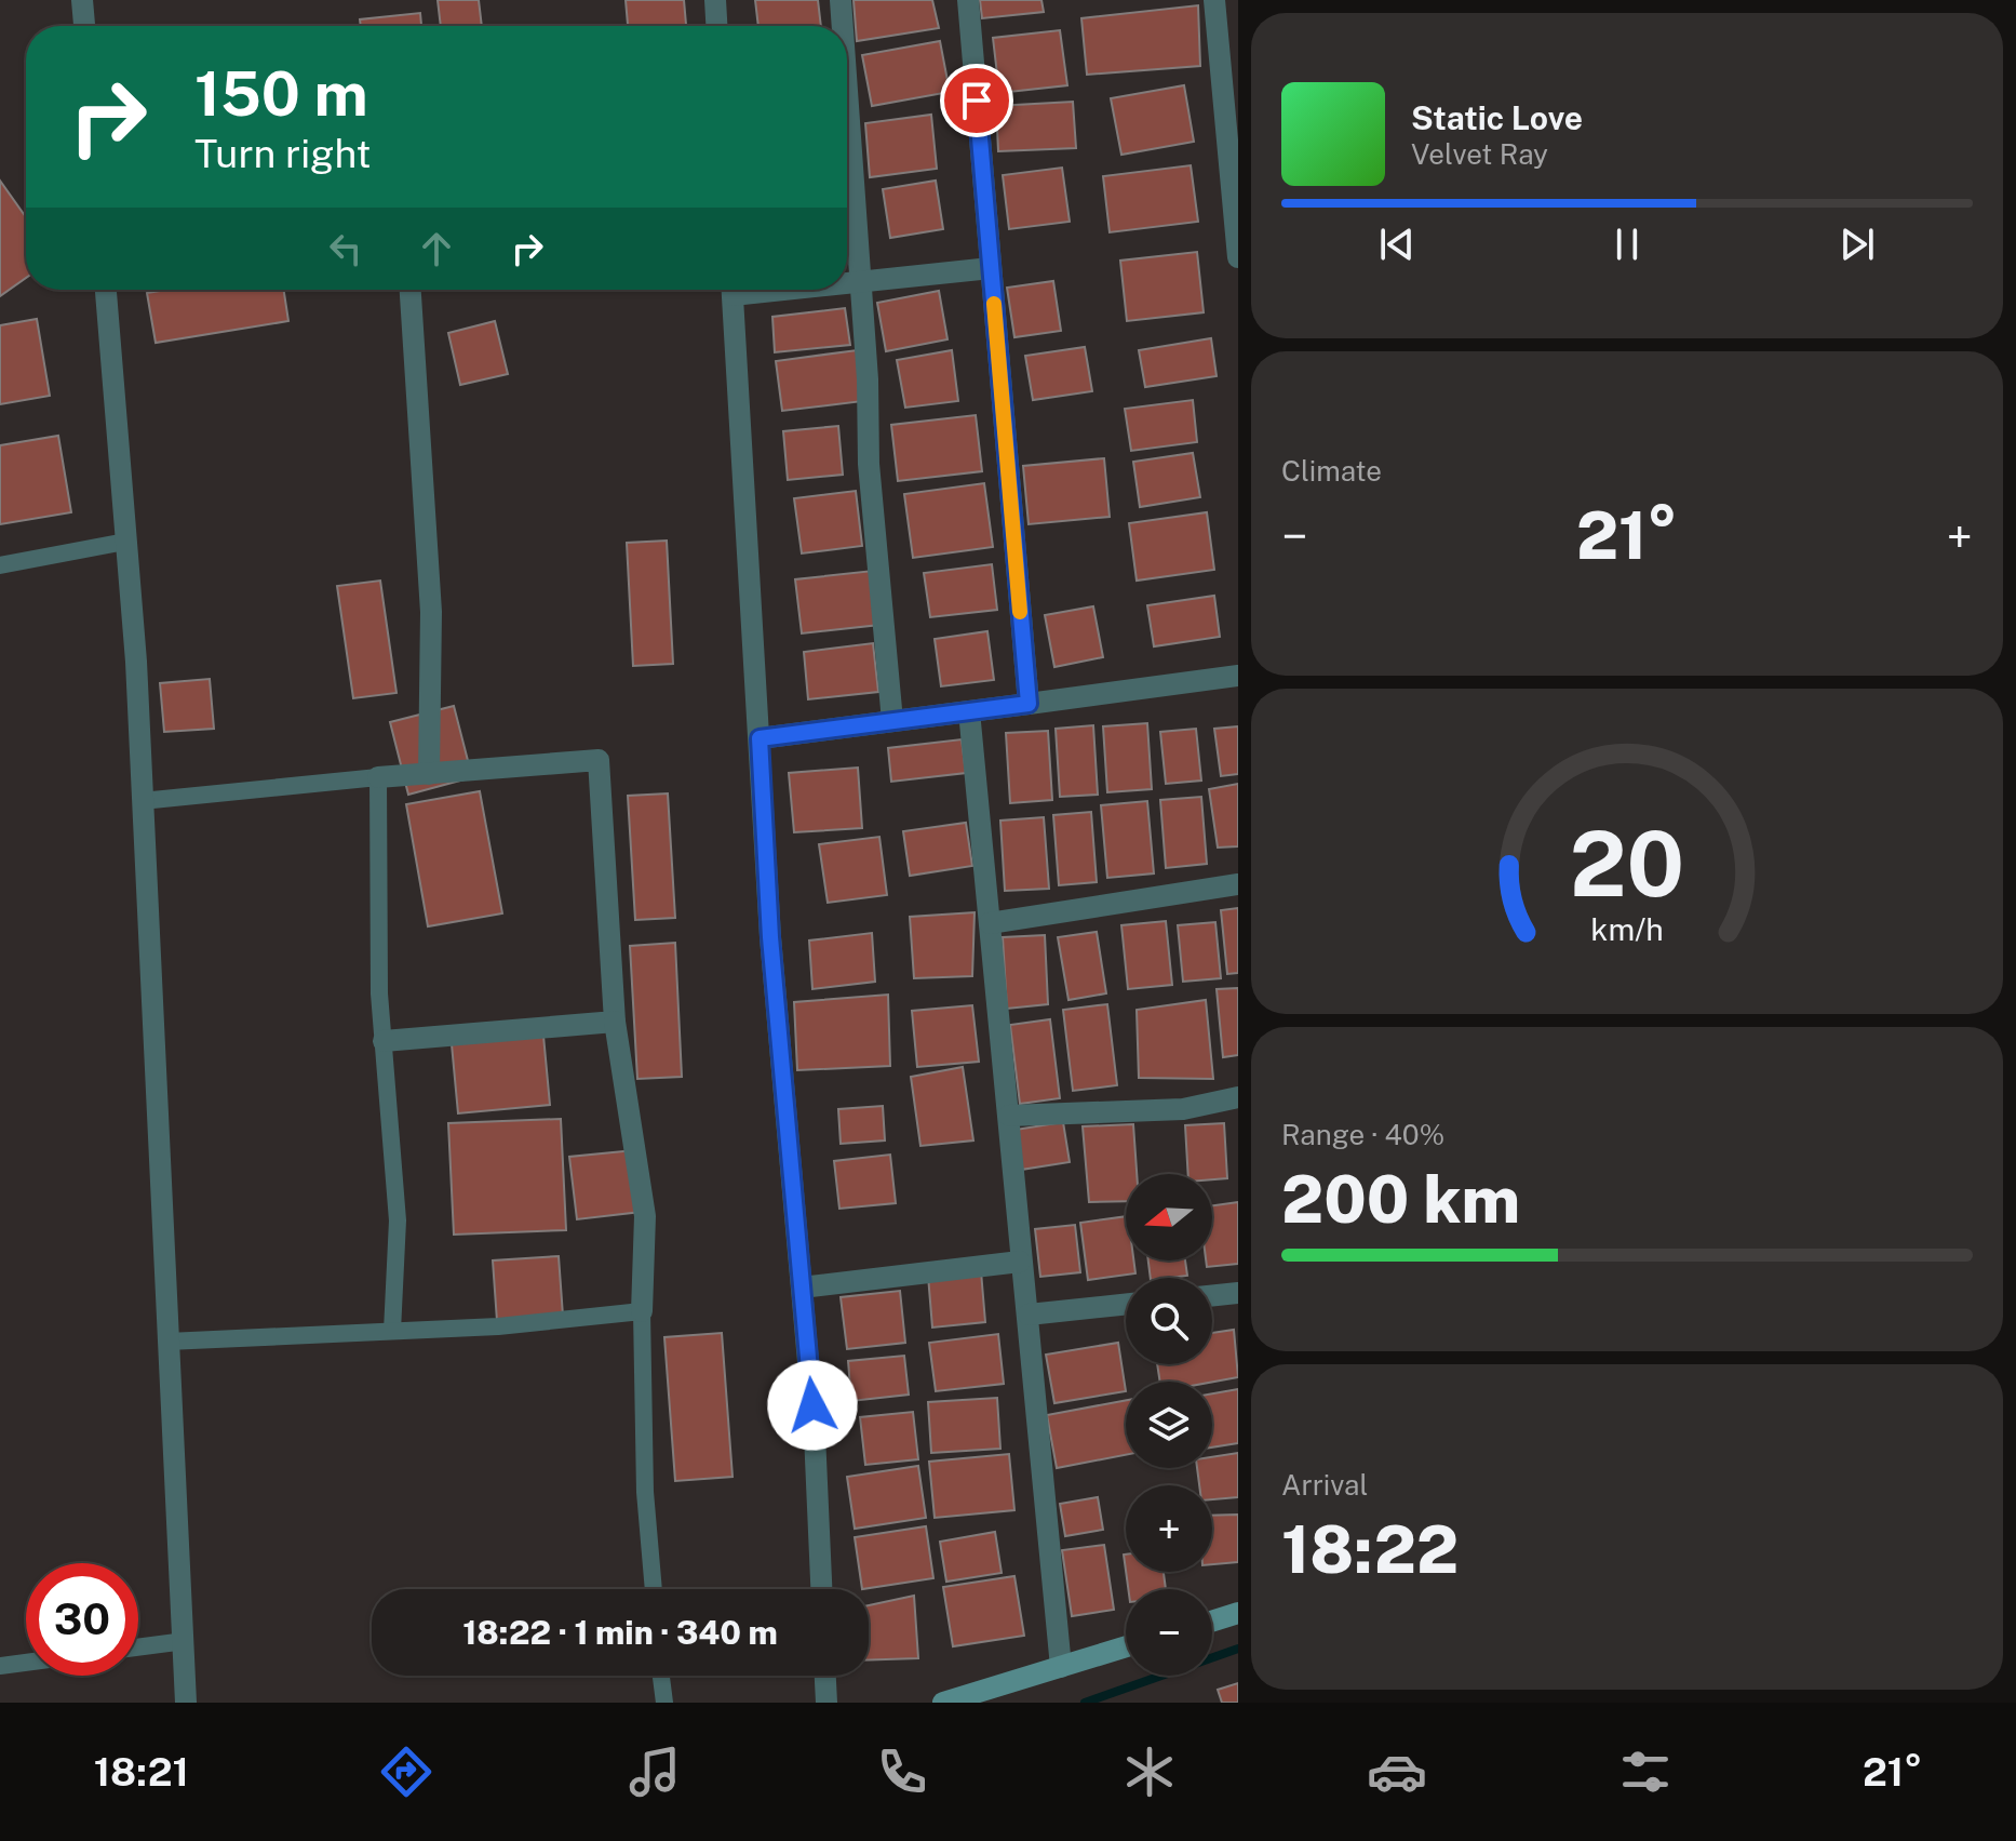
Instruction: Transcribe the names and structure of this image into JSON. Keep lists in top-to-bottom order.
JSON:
{
  "north": "left",
  "page": {
    "turn": ["150 m", "Turn right"],
    "song": ["Static Love", "Velvet Ray"],
    "tile": [
      "Climate",
      ["Range · 40%", "200 km"],
      ["Arrival", "18:22"]
    ],
    "heat": ["−", "21°", "+"],
    "map_buttons": ["+", "−"],
    "limit": "30",
    "trip": "18:22 · 1 min · 340 m",
    "tabs": ["18:21", "21°"],
    "gauge": ["20", "km/h"]
  }
}
